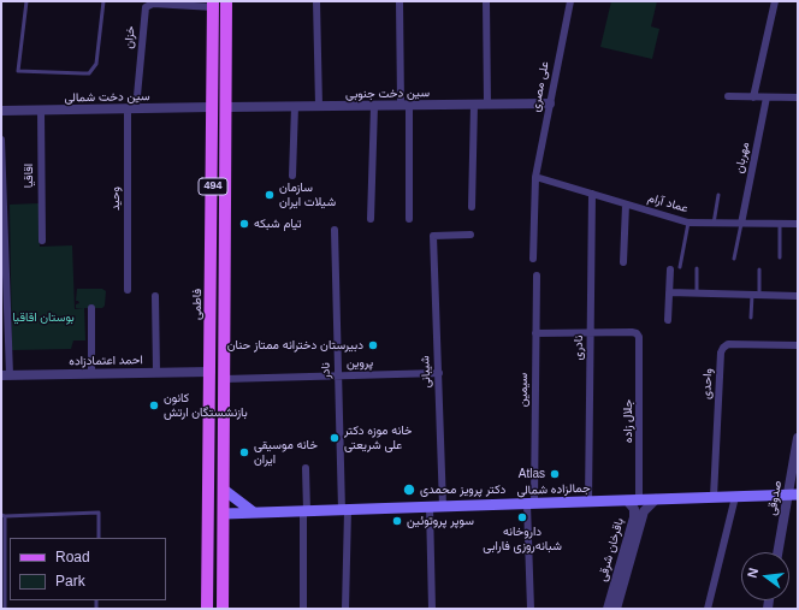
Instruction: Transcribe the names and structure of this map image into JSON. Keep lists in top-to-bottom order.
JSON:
{
  "streets": {
    "main road": ["494", "فاطمی", "جمالزاده شمالی"],
    "street": [
      "خزان",
      "علی مصری",
      "سین دخت جنوبی",
      "سین دخت شمالی",
      "مهربان",
      "اقاقیا",
      "وحید",
      "عماد آرام",
      "نادری",
      "احمد اعتمادزاده",
      "پروین",
      "نادر",
      "شیبانی",
      "واحدی",
      "سیمین",
      "جلال زاده",
      "صدوقی",
      "باقرخان شرقی"
    ]
  },
  "crossings": [
    ["خزان", "سین دخت شمالی"],
    ["خزان", "وحید"],
    ["خزان", "فاطمی"],
    ["علی مصری", "سین دخت جنوبی"],
    ["علی مصری", "عماد آرام"],
    ["سین دخت جنوبی", "494"],
    ["سین دخت شمالی", "اقاقیا"],
    ["سین دخت شمالی", "وحید"],
    ["سین دخت شمالی", "فاطمی"],
    ["مهربان", "عماد آرام"],
    ["494", "پروین"],
    ["494", "جمالزاده شمالی"],
    ["عماد آرام", "نادری"],
    ["فاطمی", "احمد اعتمادزاده"],
    ["نادری", "جلال زاده"],
    ["نادری", "جمالزاده شمالی"],
    ["پروین", "نادر"],
    ["پروین", "شیبانی"],
    ["نادر", "جمالزاده شمالی"],
    ["شیبانی", "جمالزاده شمالی"],
    ["واحدی", "جمالزاده شمالی"],
    ["سیمین", "جمالزاده شمالی"],
    ["جلال زاده", "جمالزاده شمالی"],
    ["جمالزاده شمالی", "صدوقی"],
    ["جمالزاده شمالی", "باقرخان شرقی"]
  ],
  "parks": ["بوستان اقاقیا"],
  "places": [
    "سازمان شیلات ایران",
    "تیام شبکه",
    "دبیرستان دخترانه ممتاز حنان",
    "کانون بازنشستگان ارتش",
    "خانه موزه دکتر علی شریعتی",
    "خانه موسیقی ایران",
    "Atlas",
    "دکتر پرویز محمدی",
    "داروخانه شبانه‌روزی فارابی",
    "سوپر پروتوئین"
  ],
  "legend": ["Road", "Park"],
  "north": "left"
}
